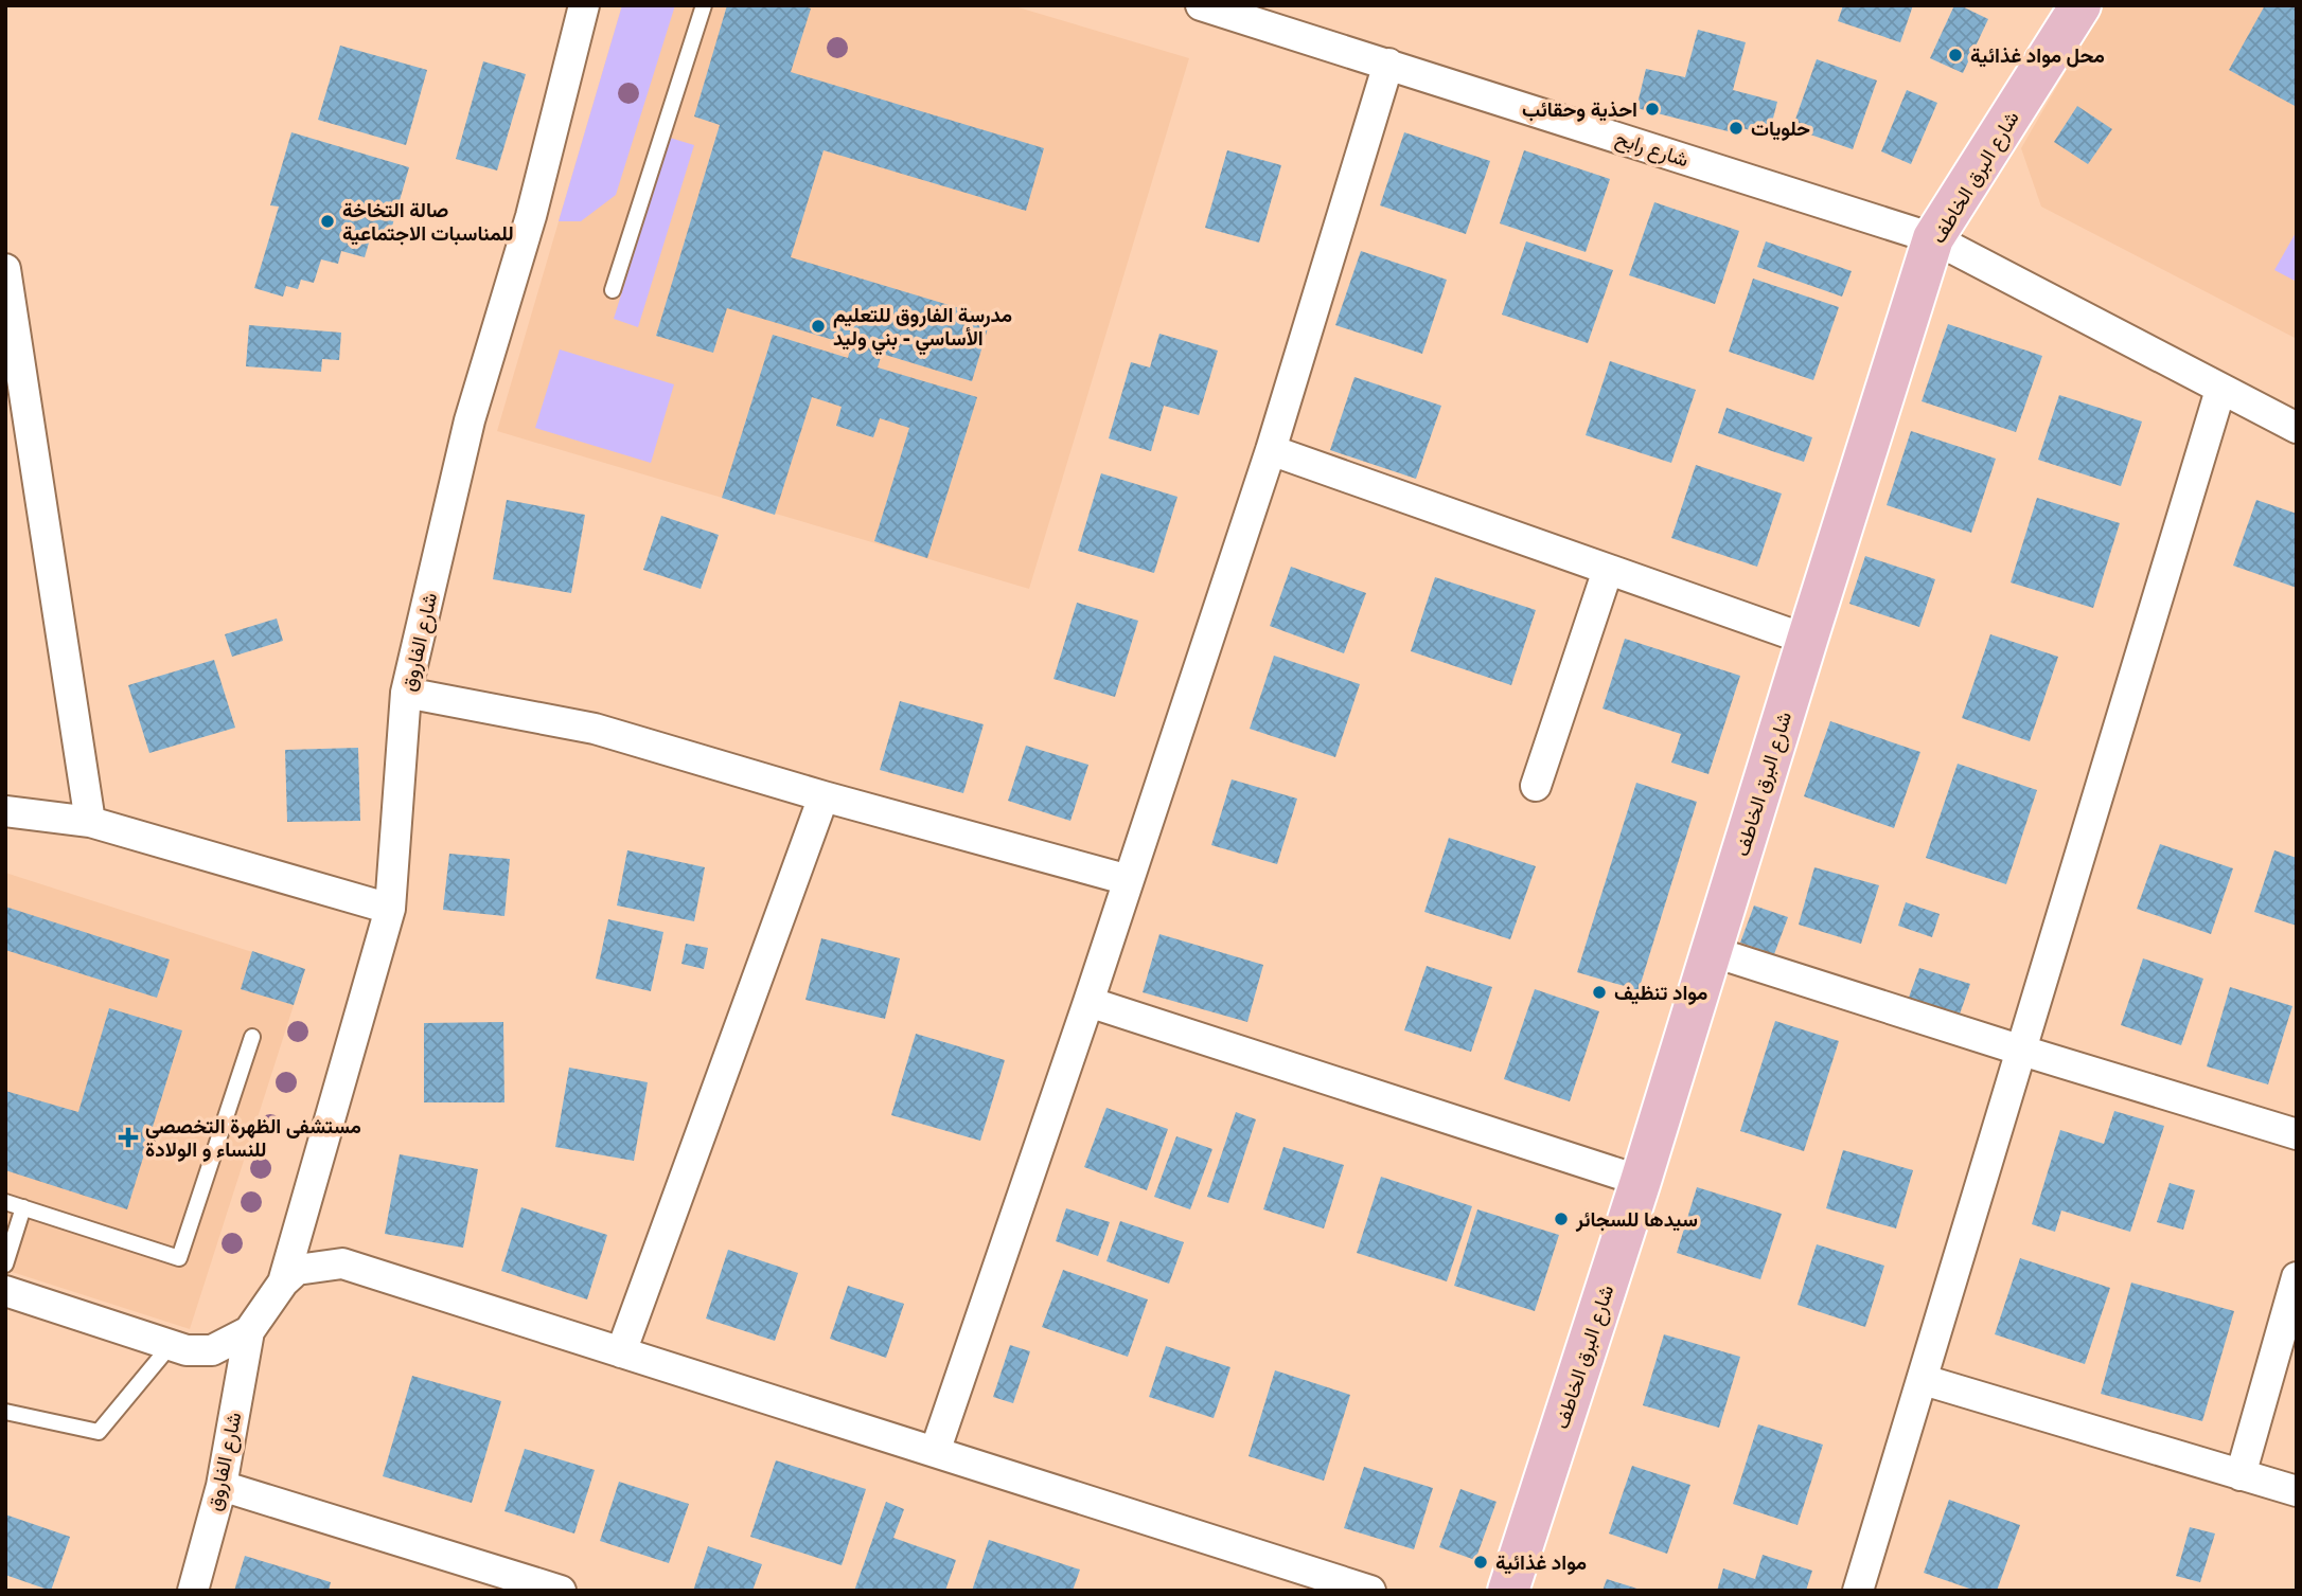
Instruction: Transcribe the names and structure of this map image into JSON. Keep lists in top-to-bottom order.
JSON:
{
  "streets": {
    "main road": ["شارع البرق الخاطف"],
    "street": ["شارع رابح", "شارع الفاروق"]
  },
  "crossings": [
    ["شارع رابح", "شارع البرق الخاطف"]
  ],
  "places": {
    "other": [
      "محل مواد غذائية",
      "احذية وحقائب",
      "حلويات",
      "صالة التخاخة للمناسبات الاجتماعية",
      "مدرسة الفاروق للتعليم الأساسي - بني وليد",
      "مواد تنظيف",
      "سيدها للسجائر",
      "مواد غذائية"
    ],
    "health": ["مستشفى الظهرة التخصصي للنساء و الولادة"]
  }
}
